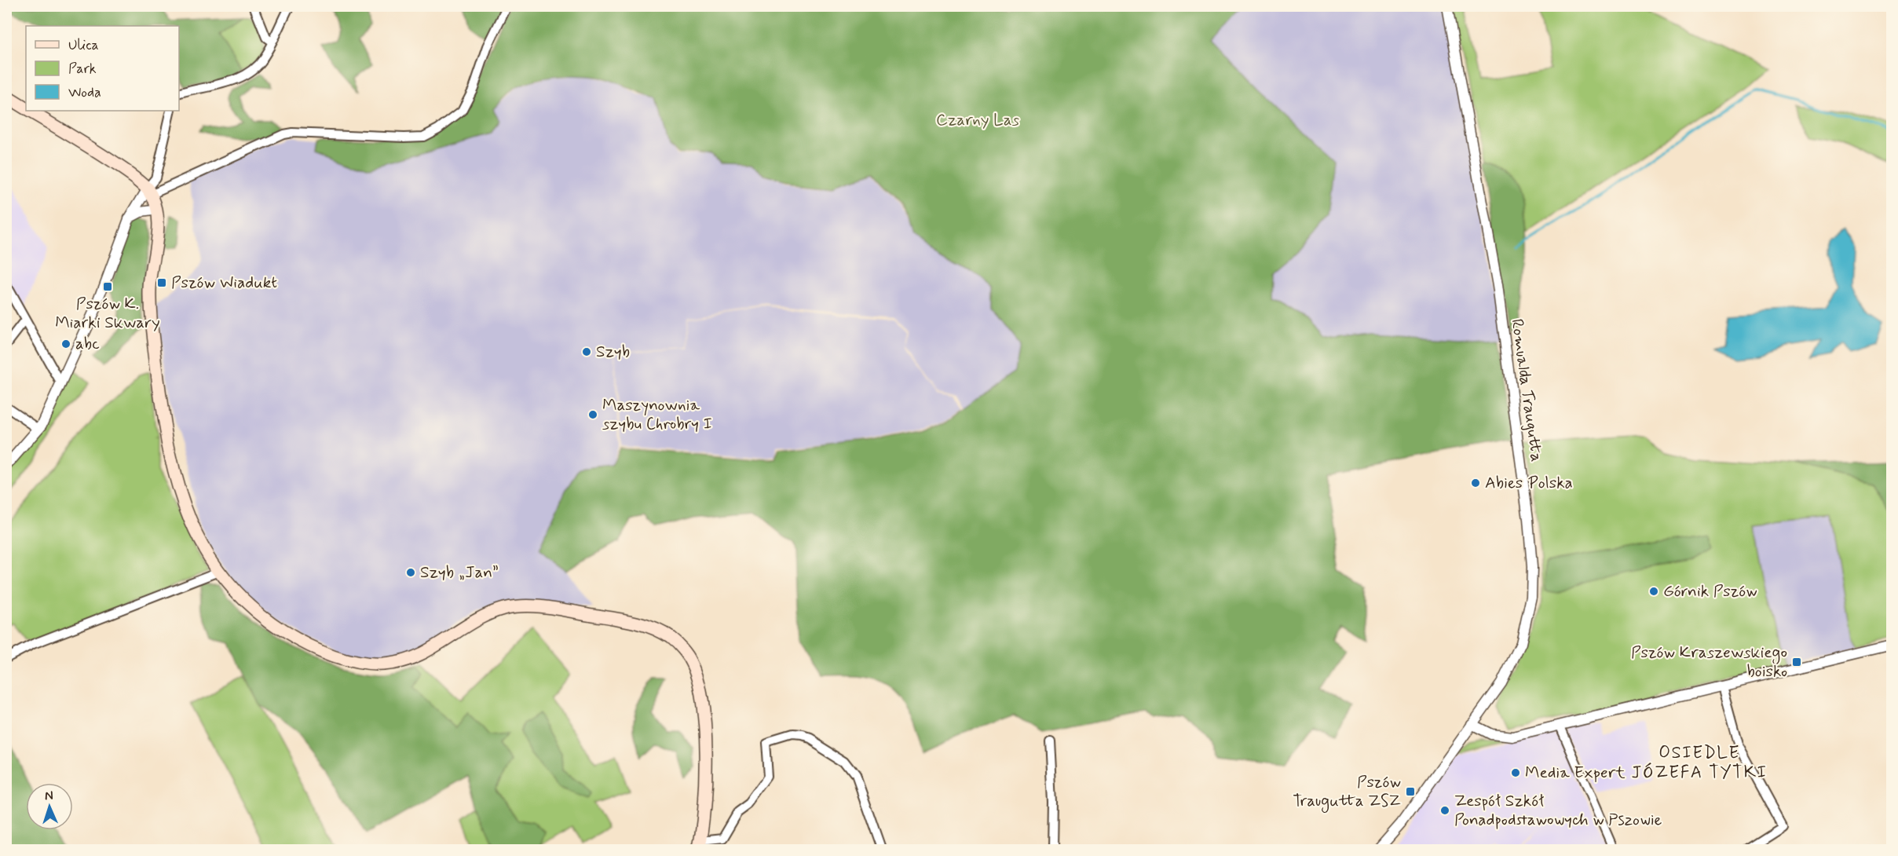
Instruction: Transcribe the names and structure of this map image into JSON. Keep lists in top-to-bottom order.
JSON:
{
  "streets": {
    "street": ["Romualda Traugutta"]
  },
  "districts": ["OSIEDLE JÓZEFA TYTKI"],
  "parks": ["Czarny Las"],
  "places": {
    "transit": [
      "Pszów Wiadukt",
      "Pszów K. Miarki Skwary",
      "Pszów Kraszewskiego boisko",
      "Pszów Traugutta ZSZ"
    ],
    "other": [
      "abc",
      "Szyb",
      "Maszynownia szybu Chrobry I",
      "Abies Polska",
      "Szyb „Jan”",
      "Górnik Pszów",
      "Media Expert",
      "Zespół Szkół Ponadpodstawowych w Pszowie"
    ]
  },
  "legend": ["Ulica", "Park", "Woda"],
  "north": "top"
}
